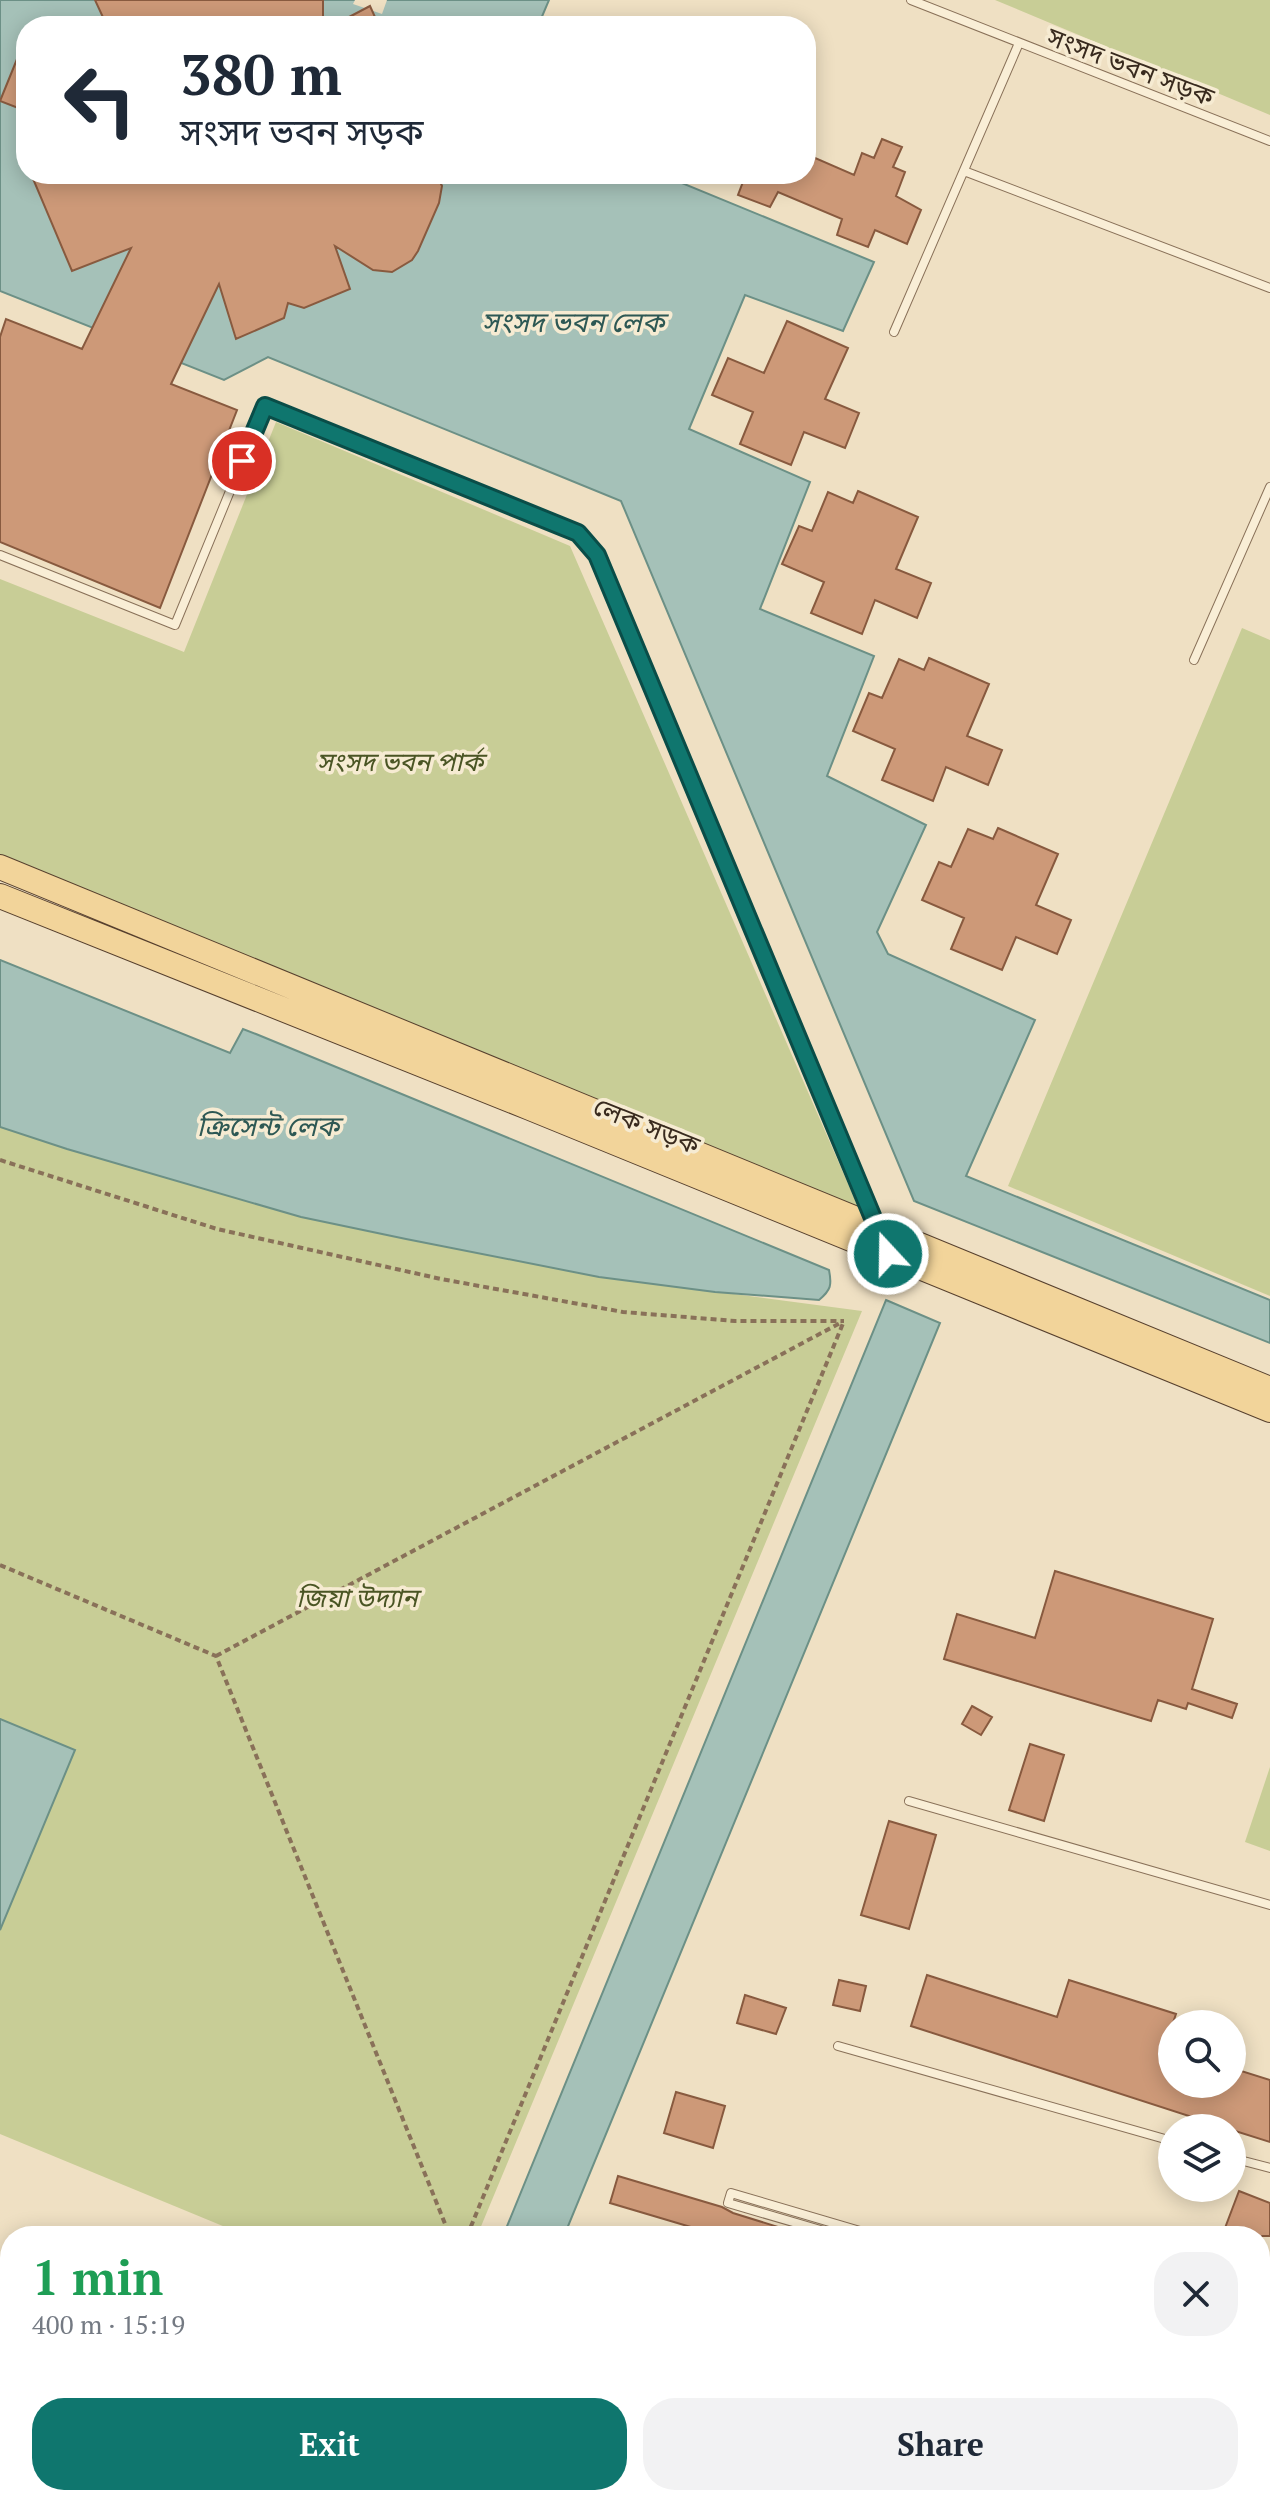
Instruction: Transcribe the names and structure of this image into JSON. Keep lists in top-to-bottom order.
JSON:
{
  "streets": {
    "main road": ["লেক সড়ক"],
    "lane": ["সংসদ ভবন সড়ক"]
  },
  "water": ["সংসদ ভবন লেক", "ক্রিসেন্ট লেক"],
  "parks": ["সংসদ ভবন পার্ক", "জিয়া উদ্যান"],
  "page": {
    "turn": ["380 m", "সংসদ ভবন সড়ক"],
    "heading": ["1 min", "400 m · 15:19"],
    "buttons": ["Exit", "Share"]
  }
}
